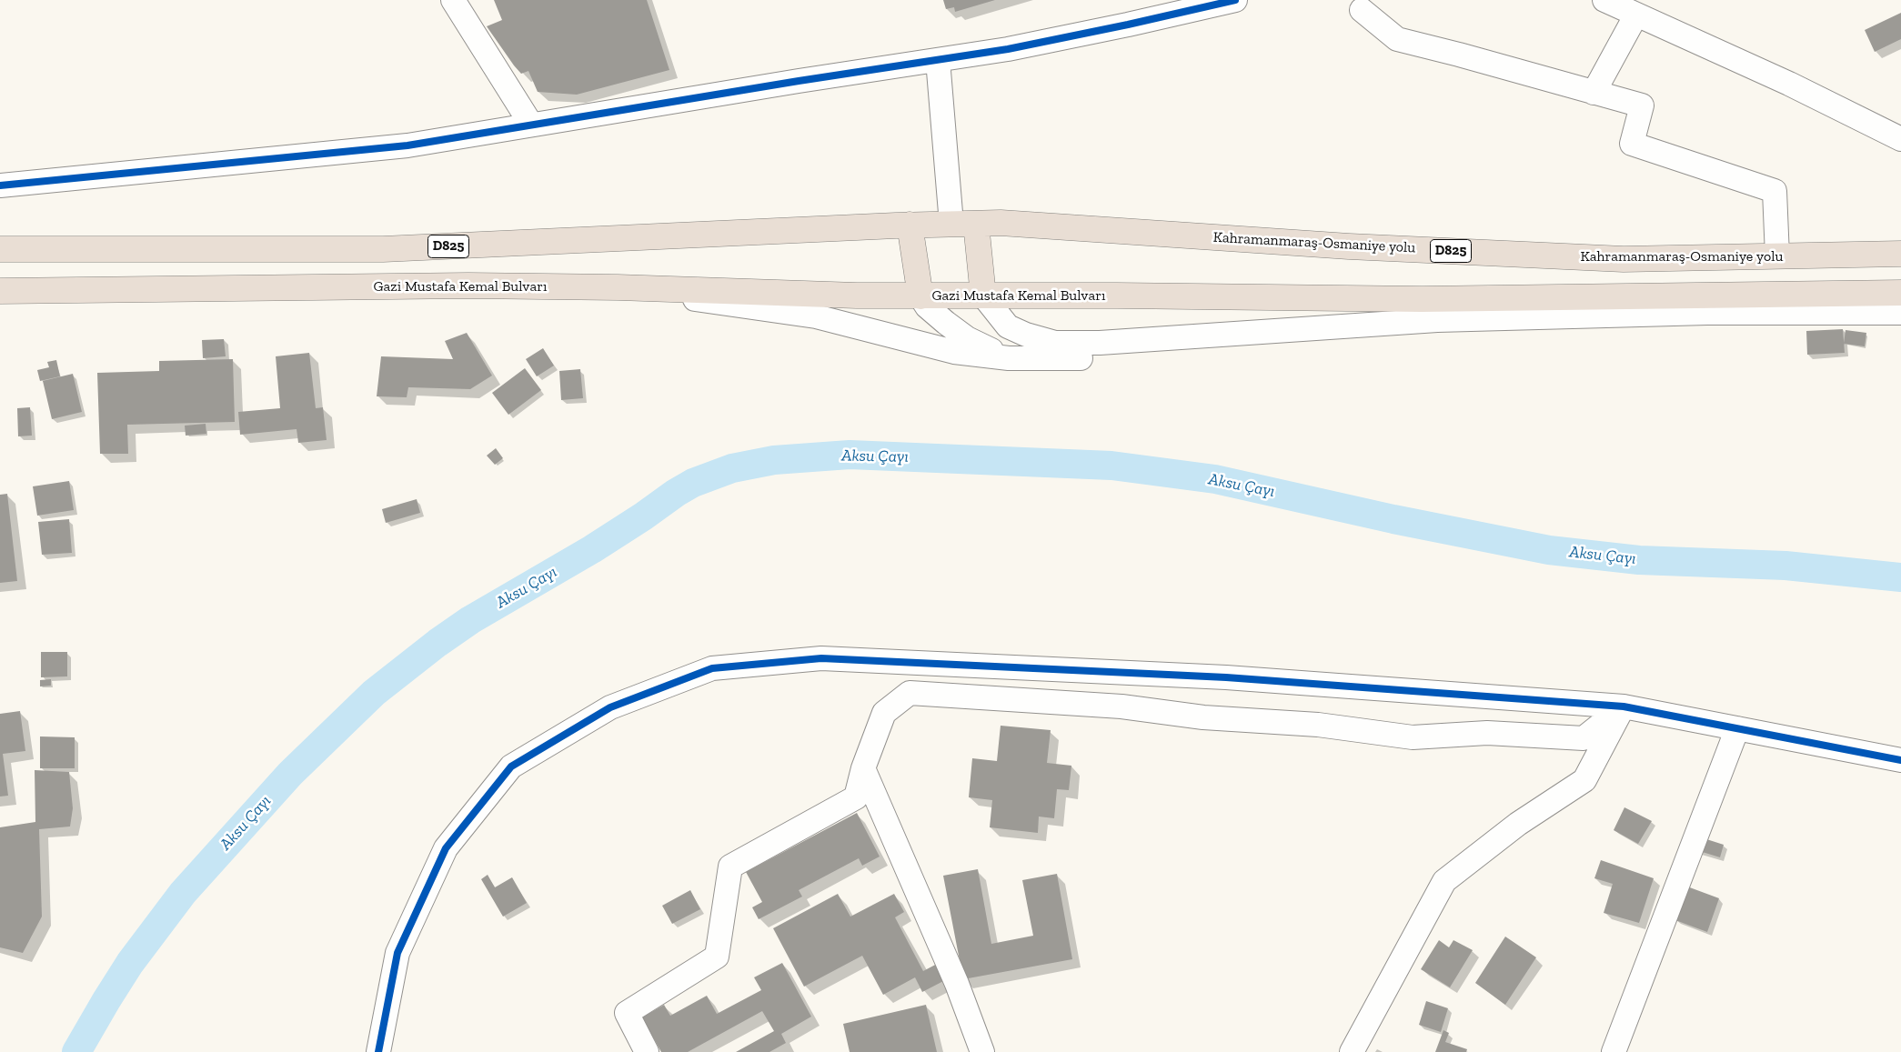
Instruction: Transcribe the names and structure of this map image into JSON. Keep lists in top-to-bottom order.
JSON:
{
  "streets": {
    "highway": ["Kahramanmaraş-Osmaniye yolu", "D825", "Gazi Mustafa Kemal Bulvarı"]
  },
  "crossings": [
    ["D825", "Gazi Mustafa Kemal Bulvarı"]
  ],
  "water": ["Aksu Çayı"]
}
